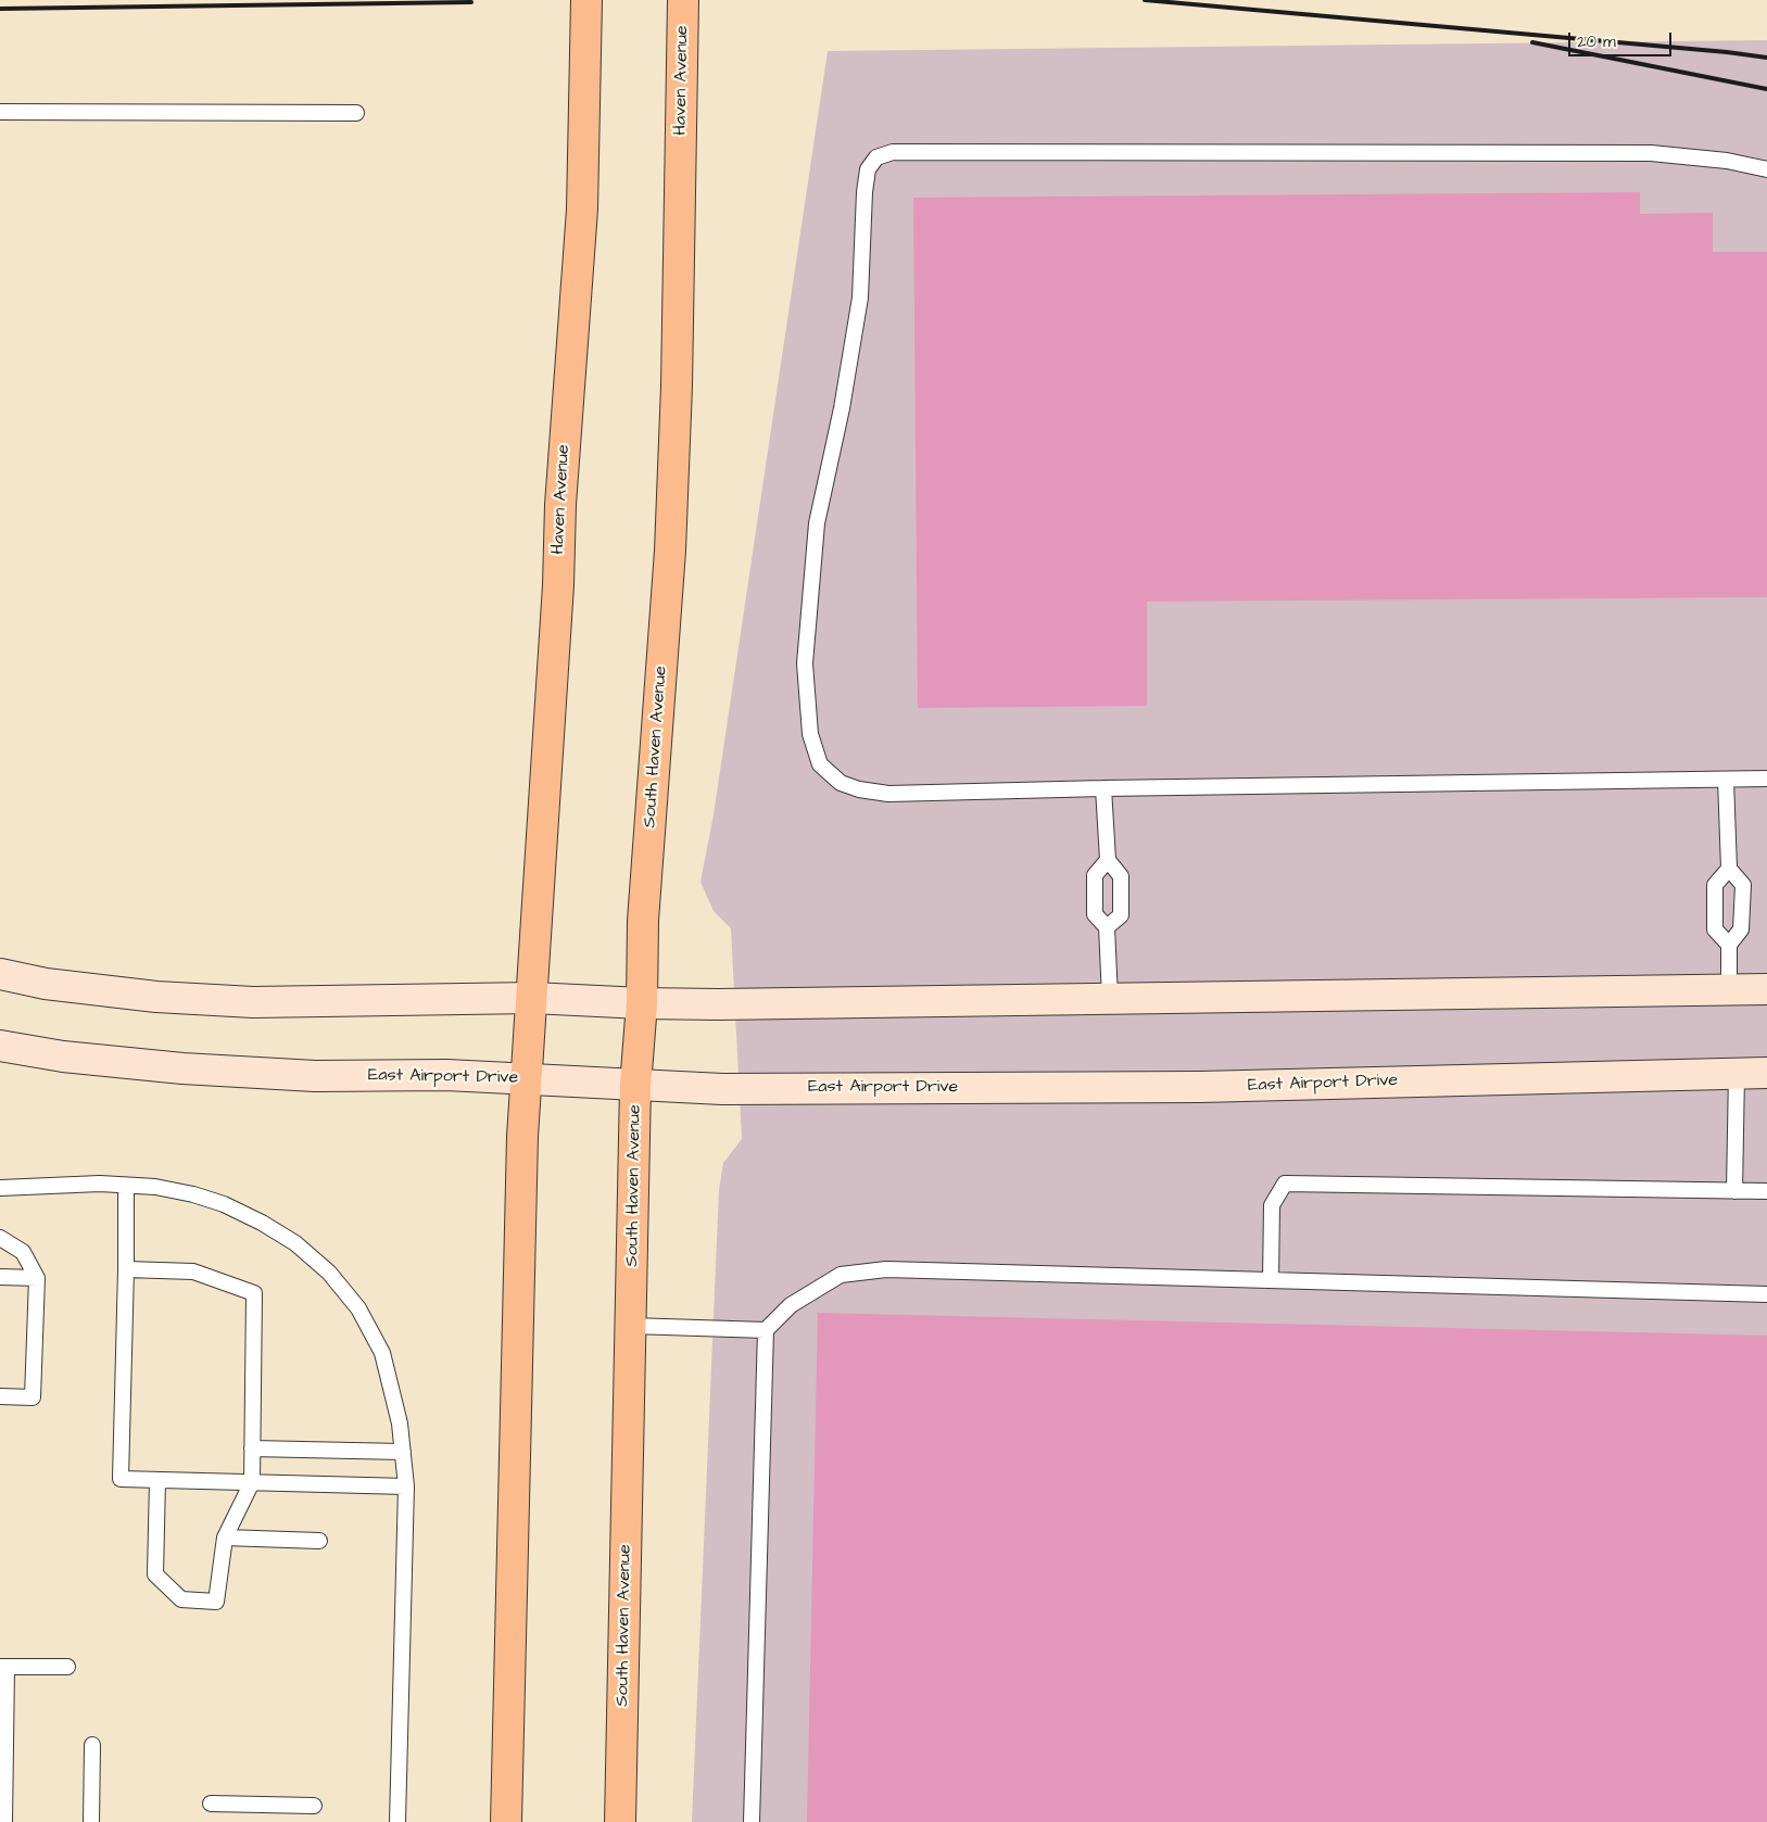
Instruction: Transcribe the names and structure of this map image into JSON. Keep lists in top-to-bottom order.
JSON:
{
  "streets": {
    "main road": ["Haven Avenue", "South Haven Avenue", "East Airport Drive"]
  },
  "crossings": [
    ["Haven Avenue", "South Haven Avenue"],
    ["South Haven Avenue", "East Airport Drive"]
  ],
  "scale_bar": "20 m"
}
